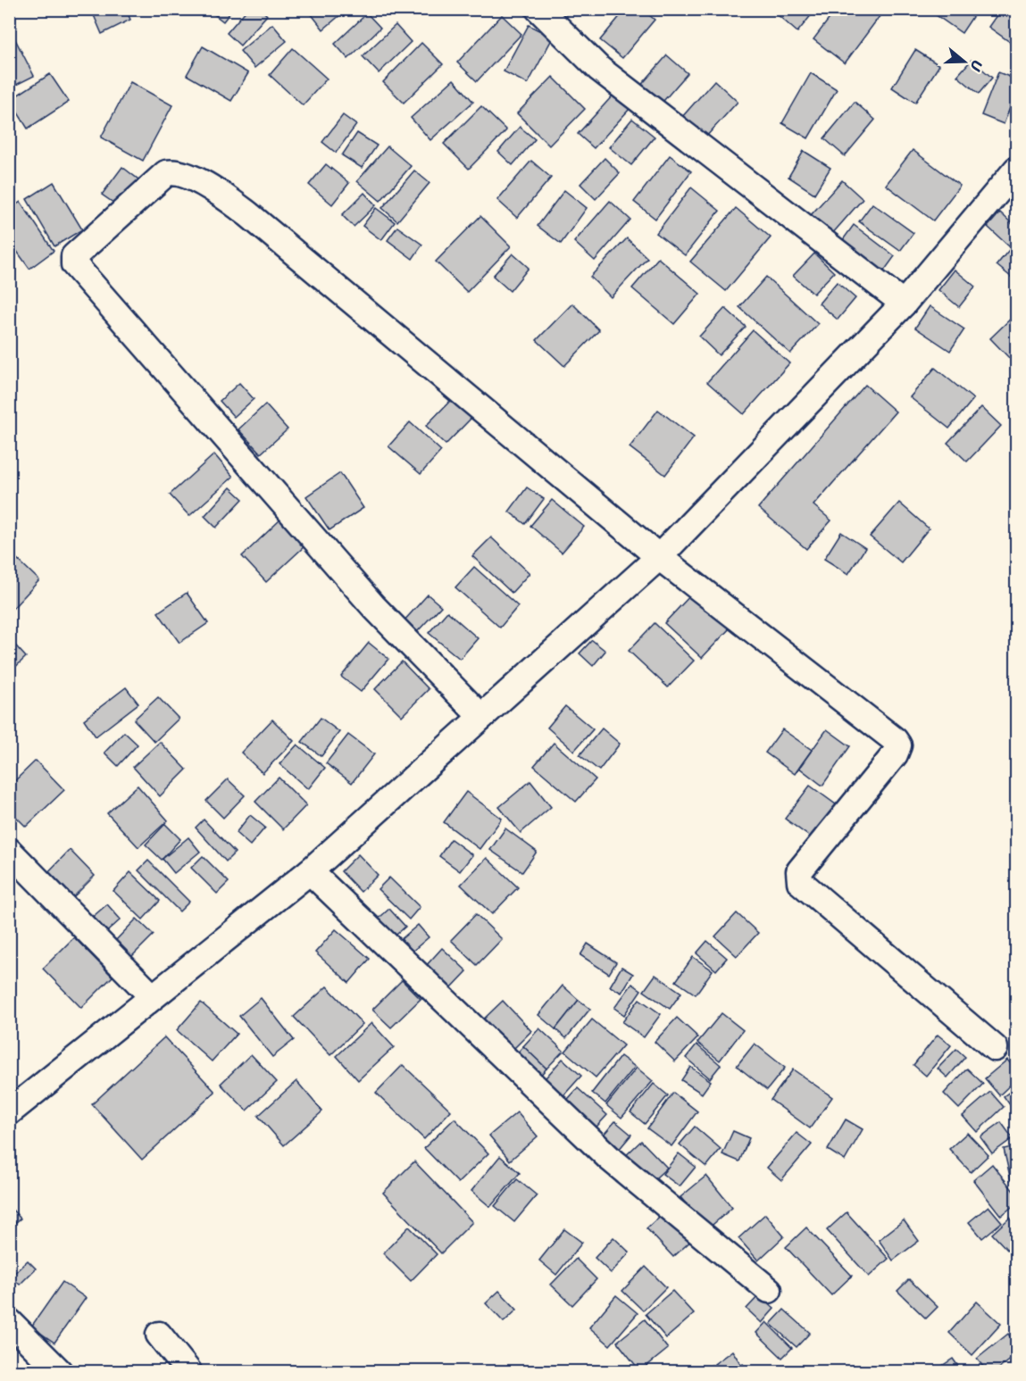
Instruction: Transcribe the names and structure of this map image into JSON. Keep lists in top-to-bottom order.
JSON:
{
  "north": "right"
}
